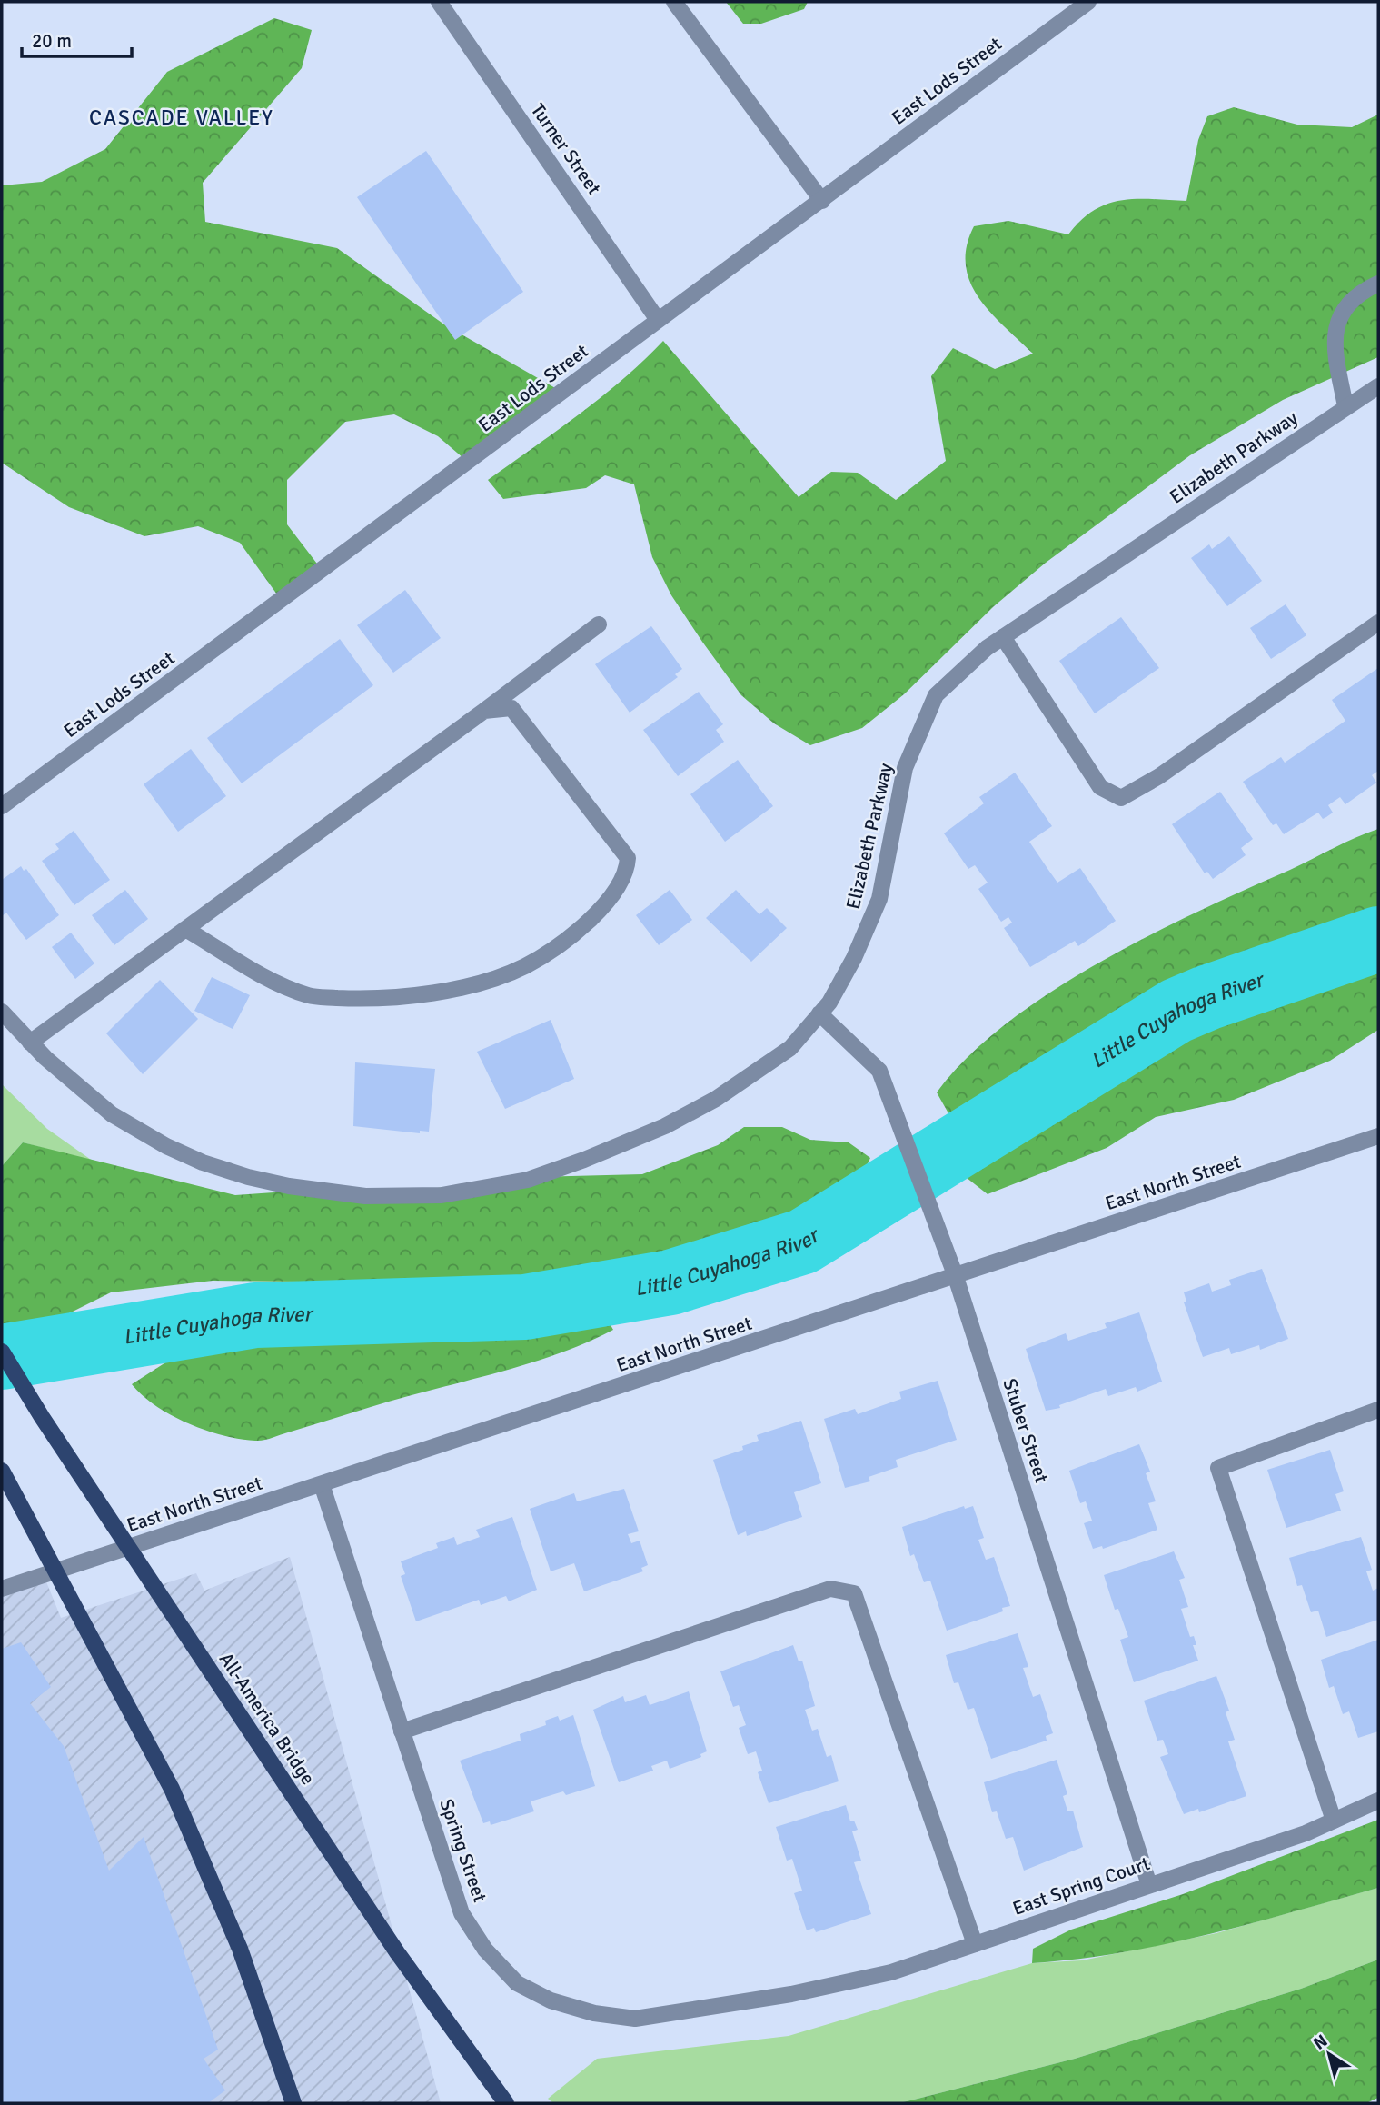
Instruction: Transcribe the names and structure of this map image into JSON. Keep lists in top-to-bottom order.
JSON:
{
  "streets": {
    "main road": ["All-America Bridge"],
    "street": [
      "East Lods Street",
      "Turner Street",
      "Elizabeth Parkway",
      "East North Street",
      "Stuber Street",
      "Spring Street",
      "East Spring Court"
    ]
  },
  "crossings": [
    ["East Lods Street", "Turner Street"],
    ["Elizabeth Parkway", "Stuber Street"],
    ["East North Street", "Stuber Street"],
    ["East North Street", "Spring Street"],
    ["Stuber Street", "East Spring Court"],
    ["Spring Street", "East Spring Court"]
  ],
  "districts": ["CASCADE VALLEY"],
  "water": ["Little Cuyahoga River"],
  "scale_bar": "20 m",
  "north": "top left"
}
